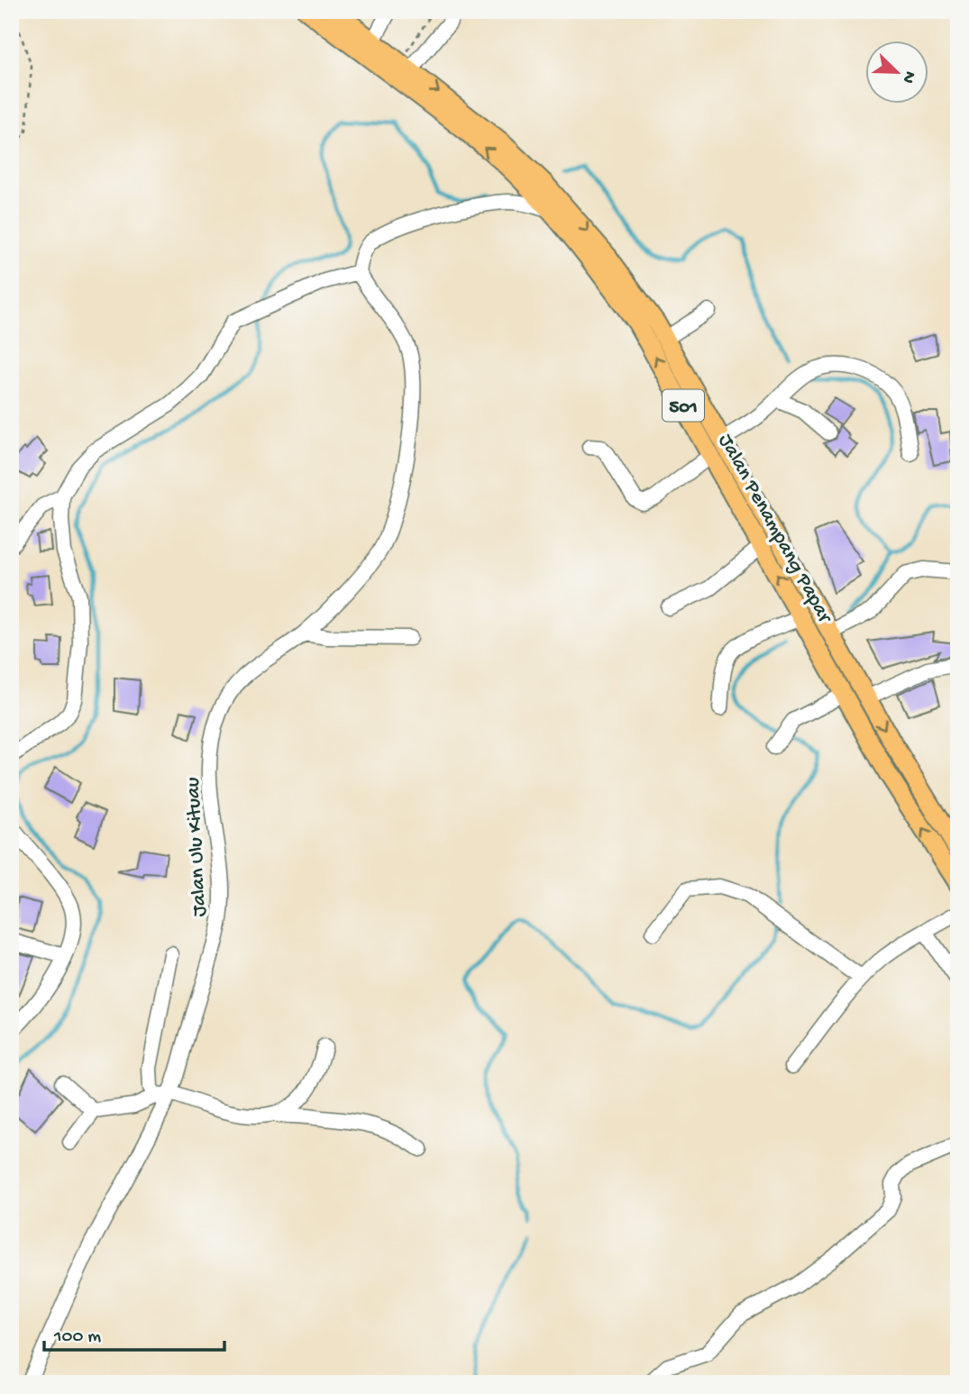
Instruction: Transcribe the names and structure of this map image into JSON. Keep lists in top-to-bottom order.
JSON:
{
  "streets": {
    "main road": ["501", "Jalan Penampang Papar"],
    "street": ["Jalan Ulu Kituau"]
  },
  "scale_bar": "100 m",
  "north": "bottom right"
}
